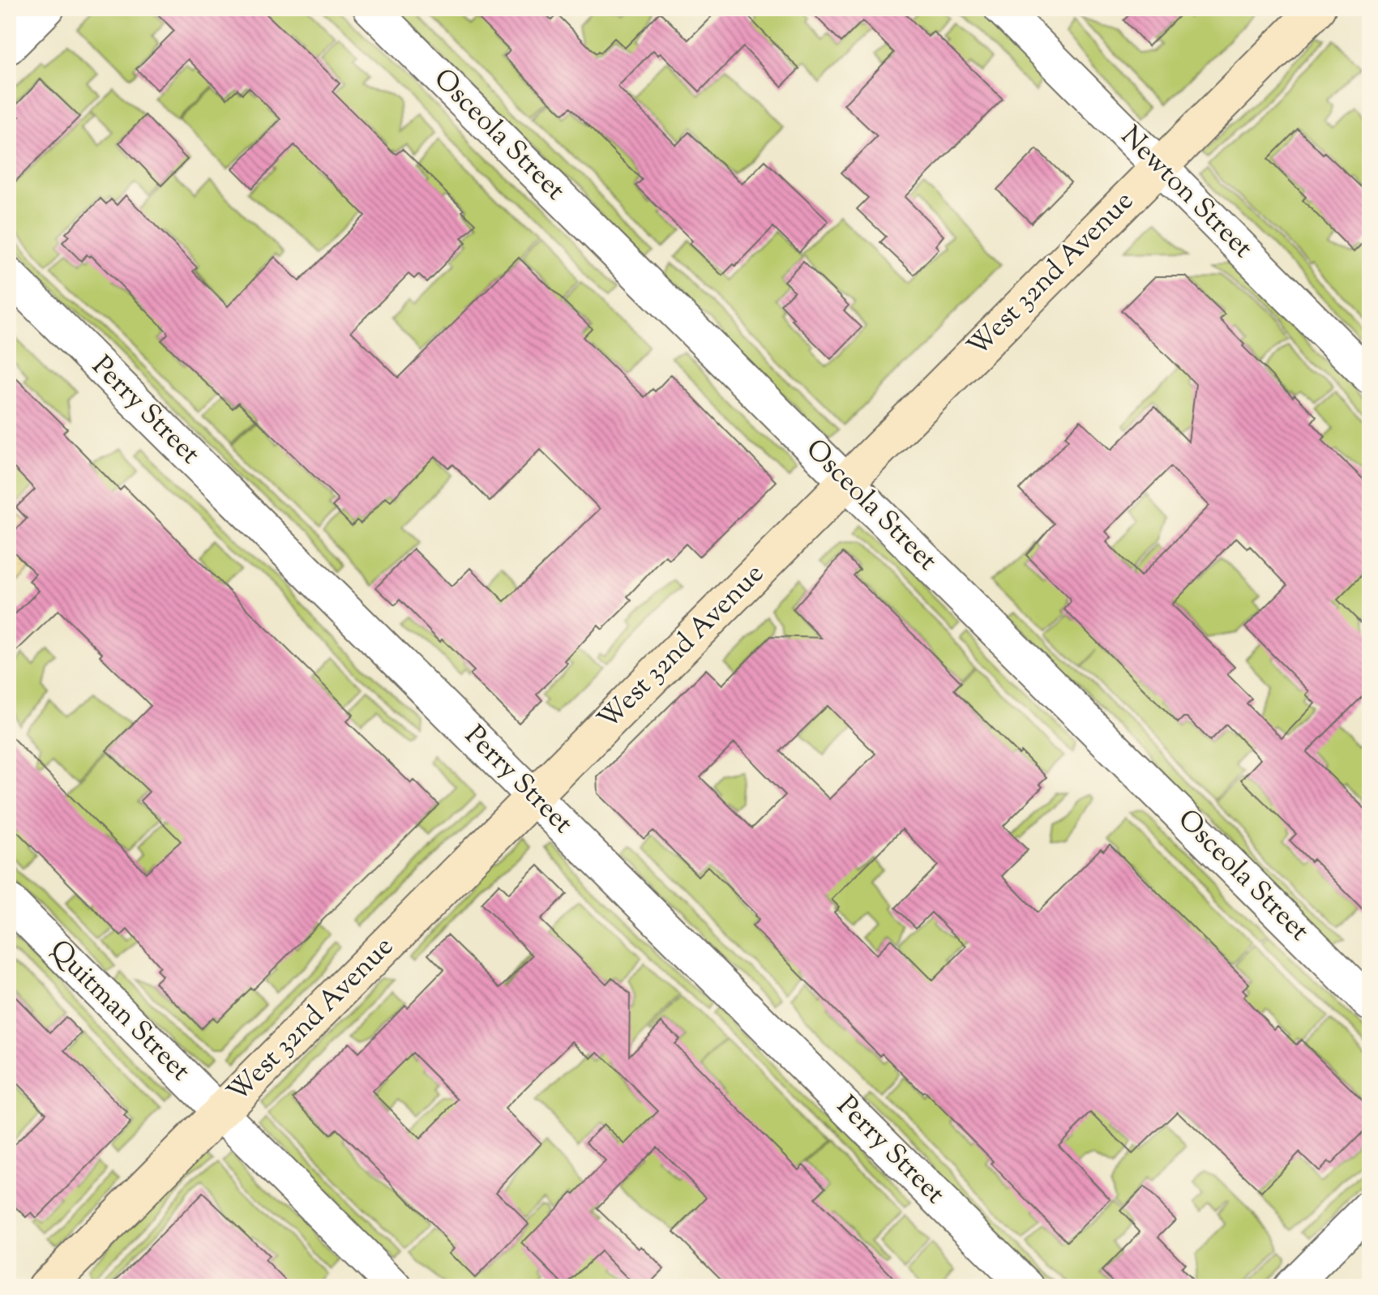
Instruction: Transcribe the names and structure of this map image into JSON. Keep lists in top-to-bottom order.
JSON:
{
  "streets": {
    "street": [
      "Osceola Street",
      "Newton Street",
      "West 32nd Avenue",
      "Perry Street",
      "Quitman Street"
    ]
  },
  "crossings": [
    ["Osceola Street", "West 32nd Avenue"],
    ["Newton Street", "West 32nd Avenue"],
    ["West 32nd Avenue", "Perry Street"],
    ["West 32nd Avenue", "Quitman Street"]
  ]
}
